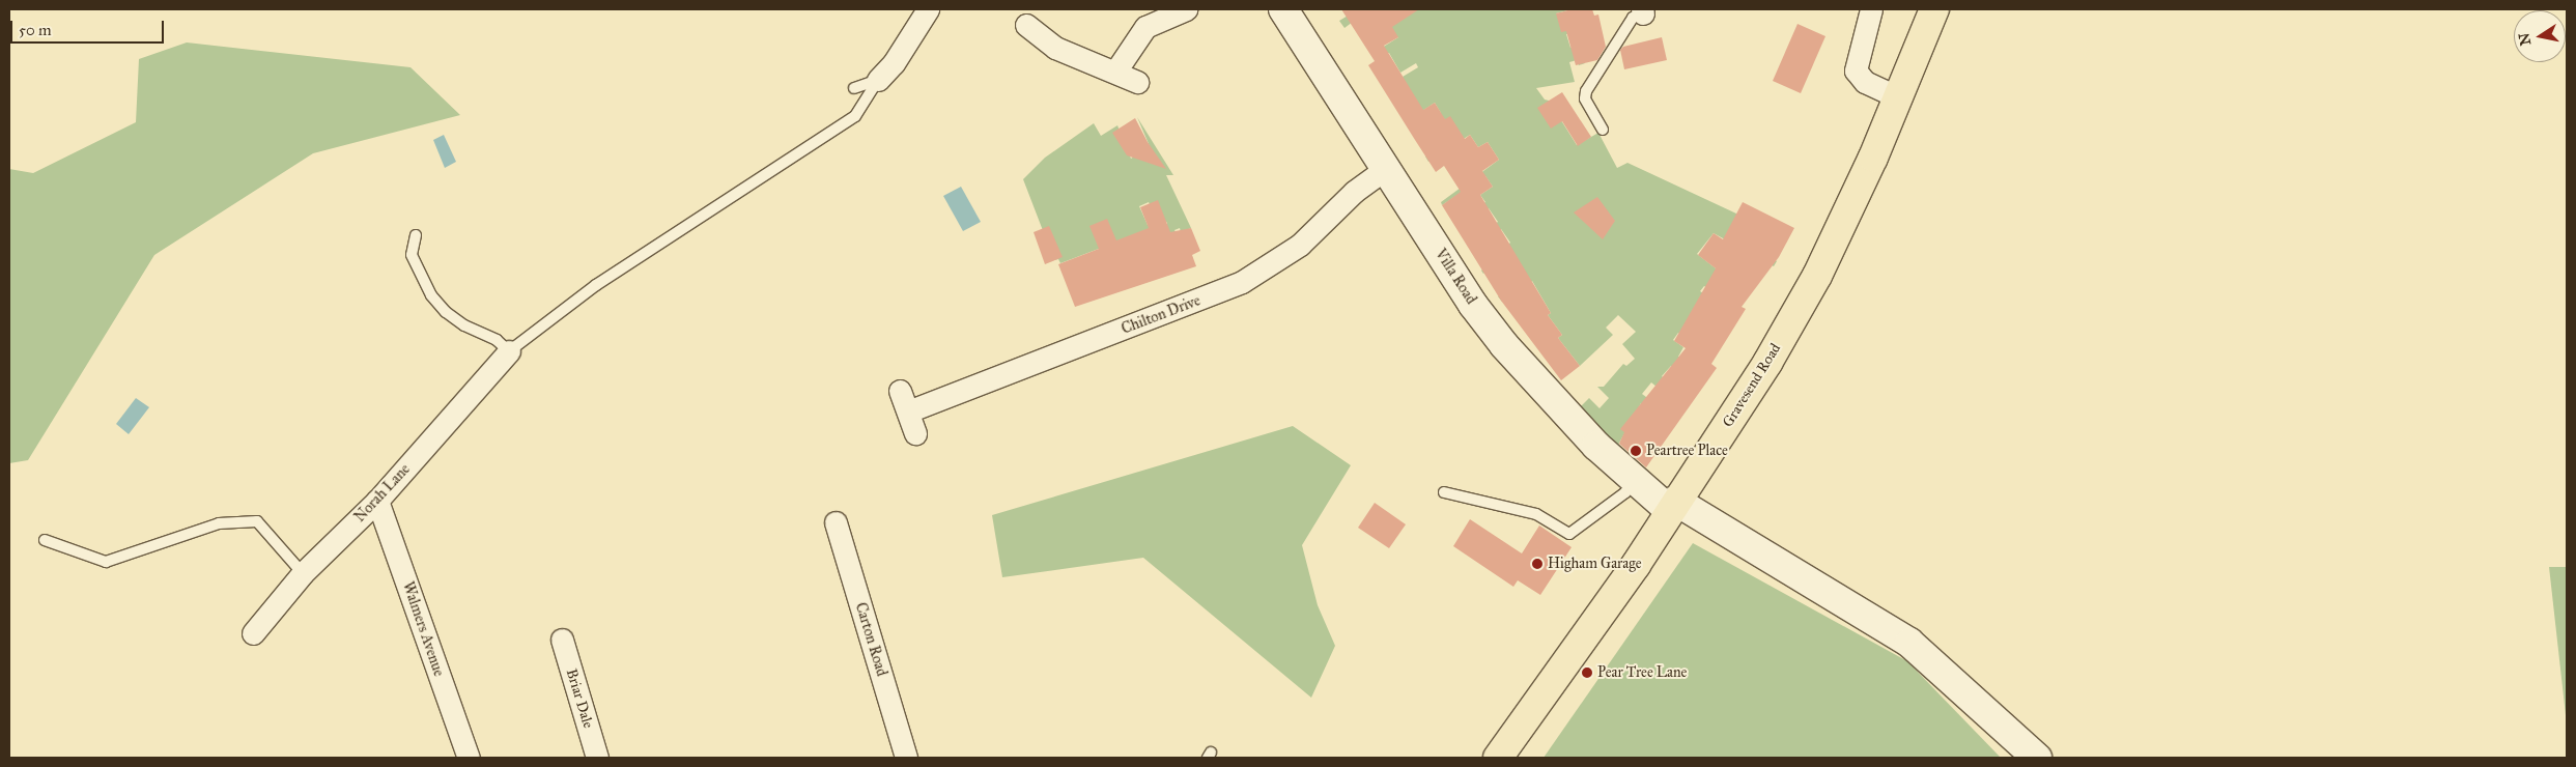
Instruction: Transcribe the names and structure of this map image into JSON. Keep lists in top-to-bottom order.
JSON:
{
  "streets": {
    "main road": ["Gravesend Road"],
    "street": [
      "Villa Road",
      "Chilton Drive",
      "Norah Lane",
      "Walmers Avenue",
      "Carton Road",
      "Briar Dale"
    ]
  },
  "crossings": [
    ["Villa Road", "Chilton Drive"],
    ["Villa Road", "Gravesend Road"],
    ["Norah Lane", "Walmers Avenue"]
  ],
  "places": ["Peartree Place", "Higham Garage", "Pear Tree Lane"],
  "scale_bar": "50 m",
  "north": "left"
}
